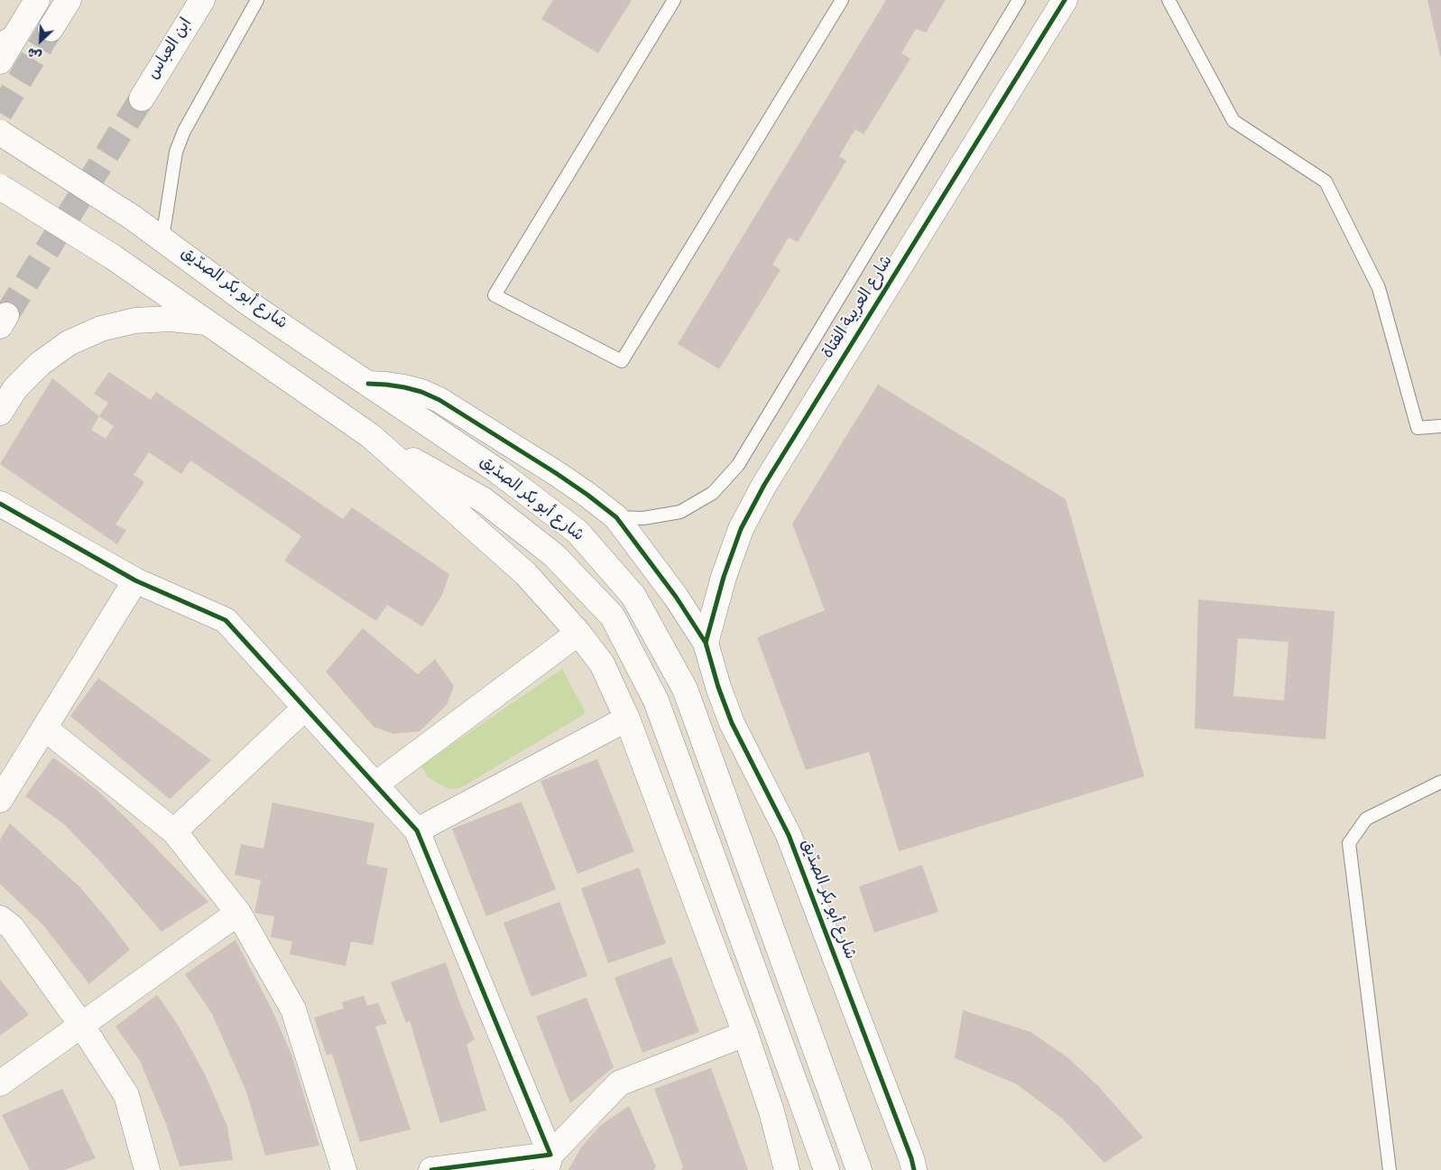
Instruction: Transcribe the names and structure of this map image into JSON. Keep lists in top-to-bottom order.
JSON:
{
  "streets": {
    "main road": ["ابن العباس", "شارع أبو بكر الصدّيق", "شارع العربية الفتاة"]
  },
  "crossings": [
    ["شارع أبو بكر الصدّيق", "شارع العربية الفتاة"]
  ],
  "north": "bottom left"
}
